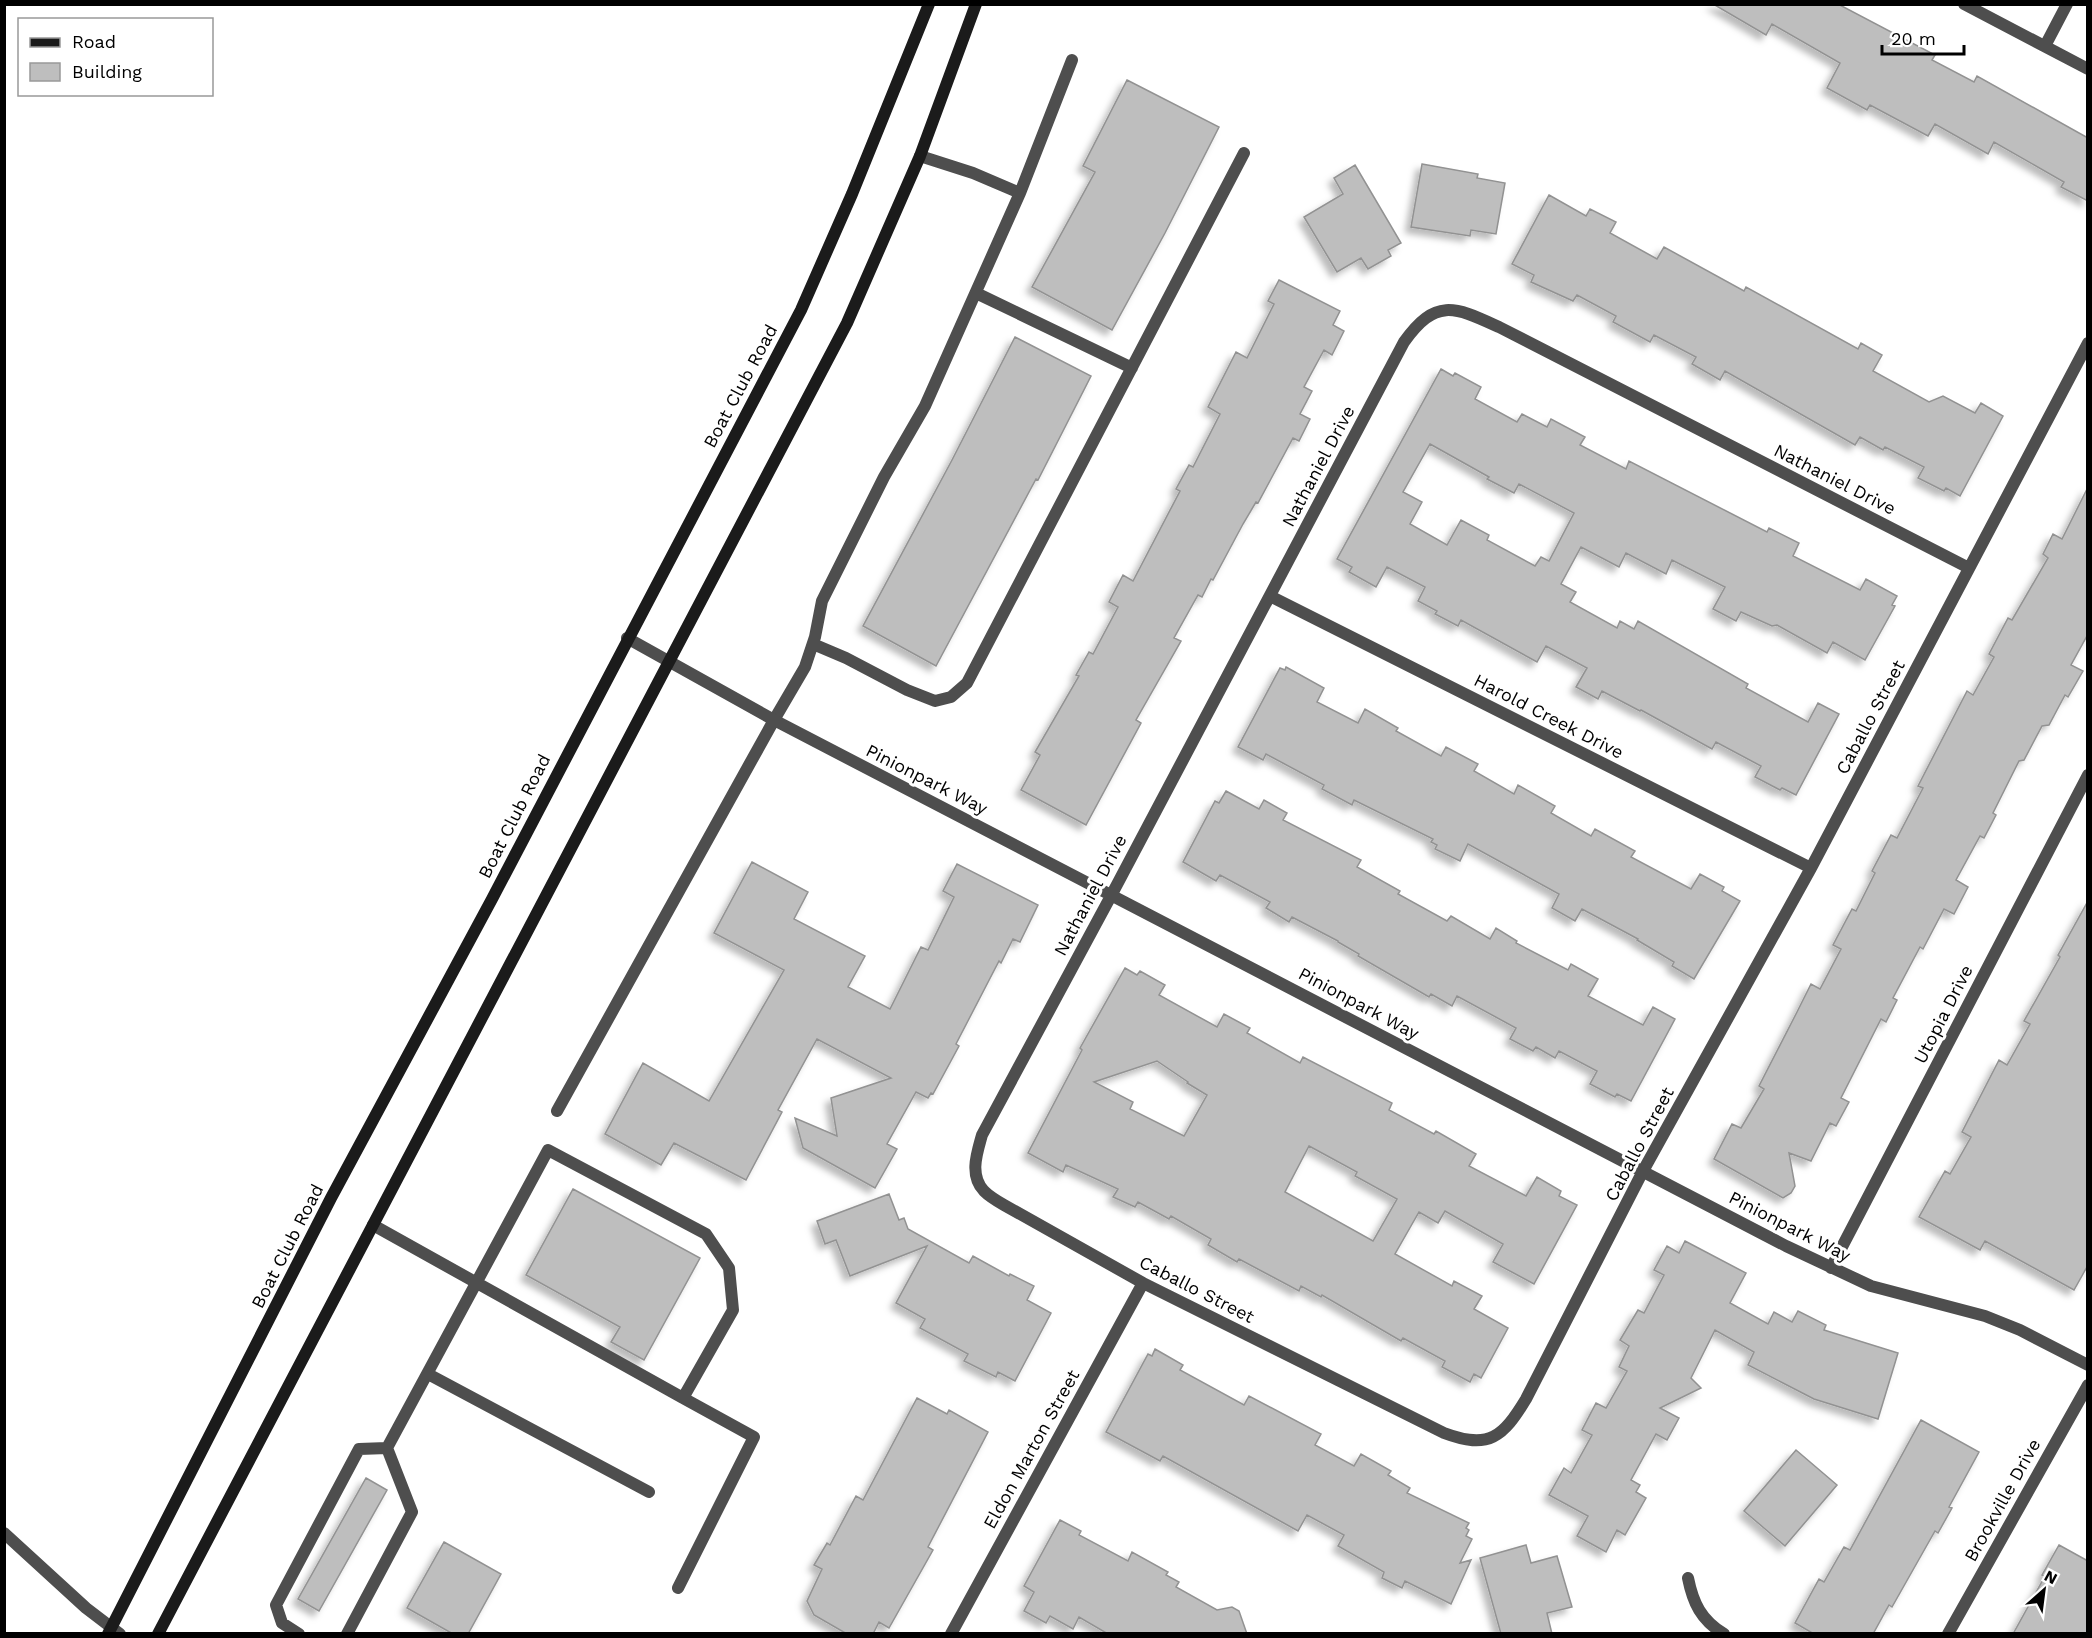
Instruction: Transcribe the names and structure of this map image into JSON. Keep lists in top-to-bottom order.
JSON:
{
  "streets": {
    "main road": ["Boat Club Road"],
    "street": [
      "Nathaniel Drive",
      "Harold Creek Drive",
      "Caballo Street",
      "Pinionpark Way",
      "Utopia Drive",
      "Eldon Marton Street",
      "Brookville Drive"
    ]
  },
  "crossings": [
    ["Boat Club Road", "Pinionpark Way"],
    ["Nathaniel Drive", "Harold Creek Drive"],
    ["Nathaniel Drive", "Caballo Street"],
    ["Nathaniel Drive", "Pinionpark Way"],
    ["Harold Creek Drive", "Caballo Street"],
    ["Caballo Street", "Pinionpark Way"],
    ["Caballo Street", "Eldon Marton Street"],
    ["Pinionpark Way", "Utopia Drive"]
  ],
  "legend": ["Road", "Building"],
  "scale_bar": "20 m",
  "north": "top right"
}
